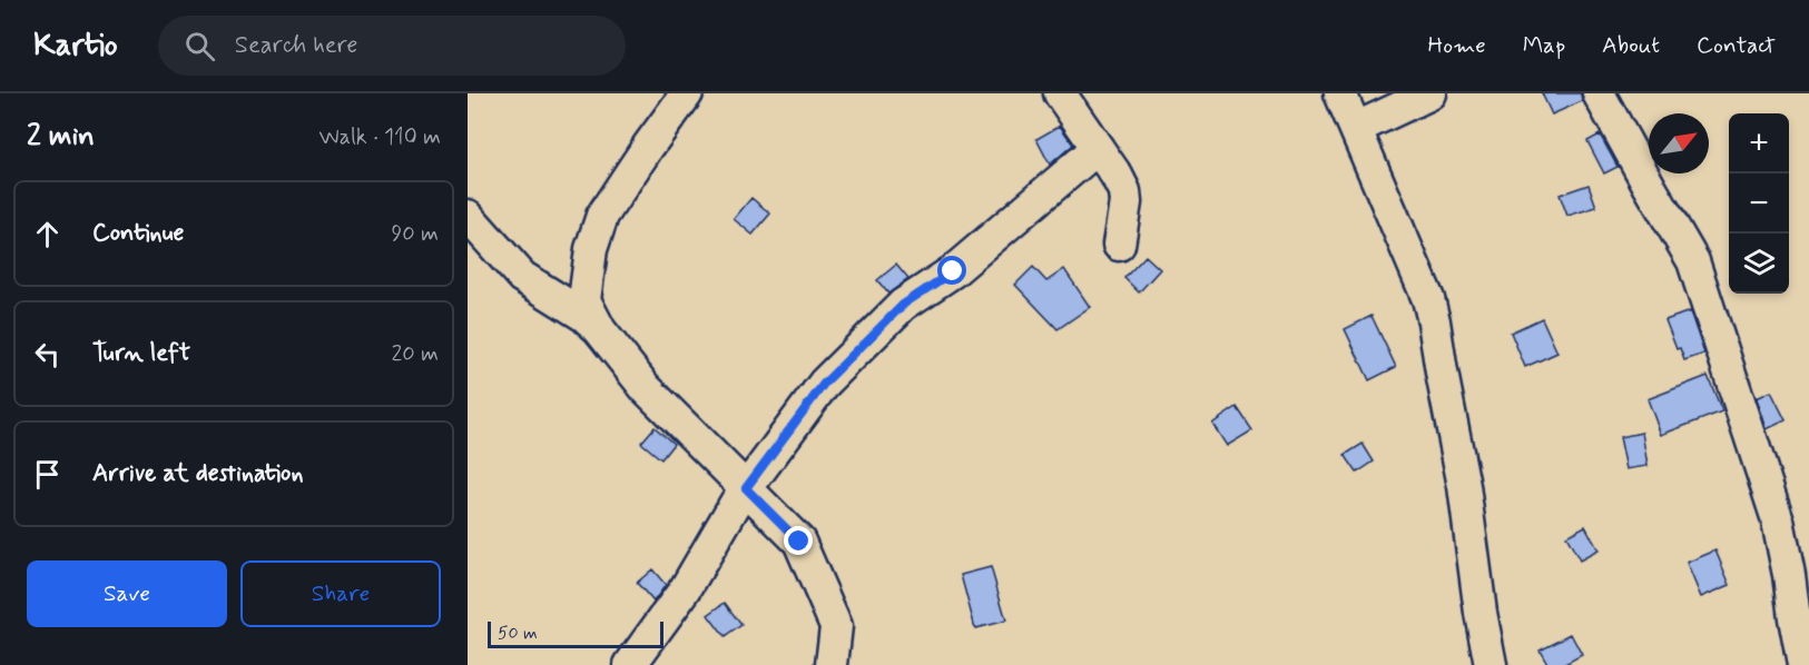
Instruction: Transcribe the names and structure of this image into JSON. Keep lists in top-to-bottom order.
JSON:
{
  "scale_bar": "50 m",
  "north": "top right",
  "page": {
    "header": "Kartio",
    "search": "Search here",
    "nav": [
      "Home",
      "Map",
      "About",
      "Contact"
    ],
    "heading": ["2 min", "Walk · 110 m"],
    "map_buttons": ["+", "−"],
    "list": [
      ["Continue", "90 m"],
      ["Turn left", "20 m"],
      "Arrive at destination"
    ],
    "buttons": ["Save", "Share"],
    "scale": "50 m"
  }
}
